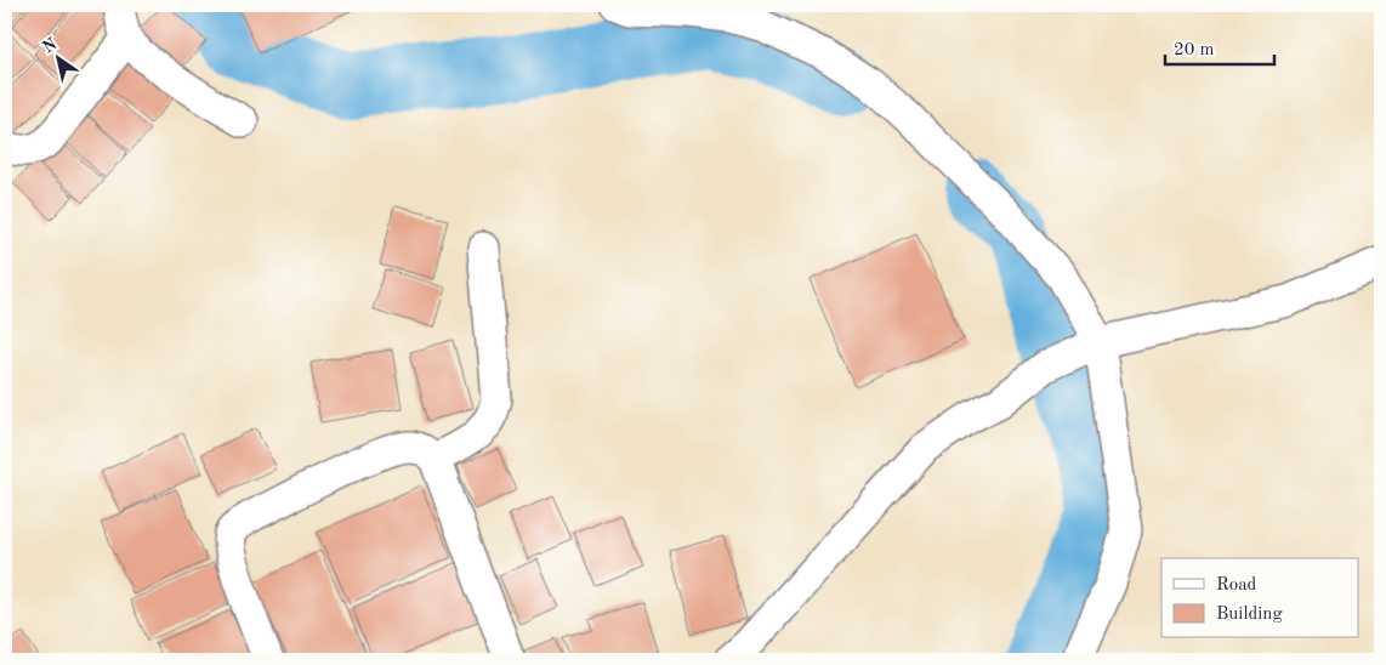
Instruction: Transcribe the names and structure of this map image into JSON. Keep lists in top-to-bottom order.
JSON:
{
  "legend": ["Road", "Building"],
  "scale_bar": "20 m",
  "north": "top left"
}
